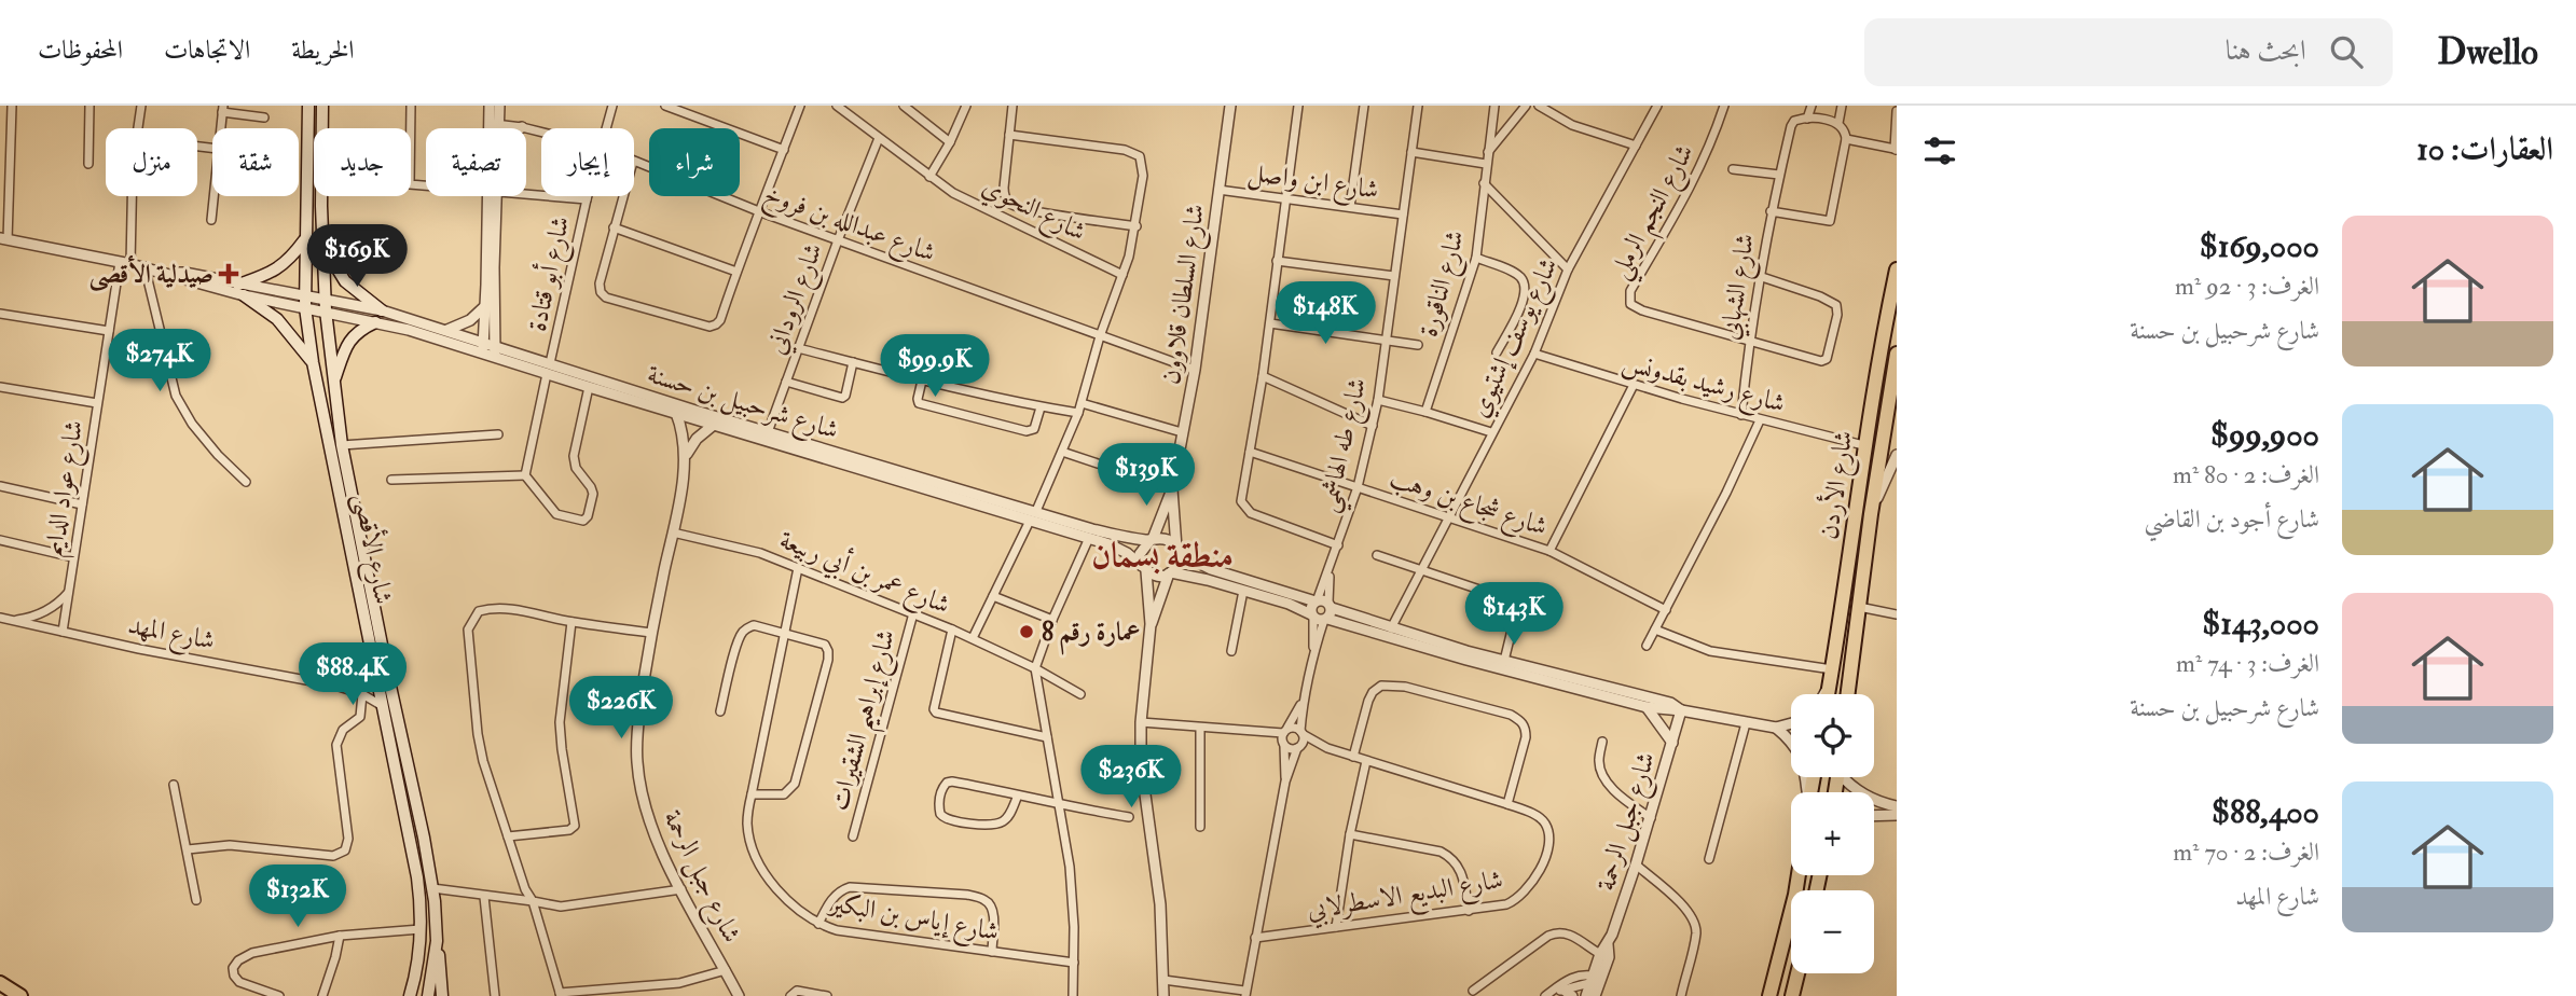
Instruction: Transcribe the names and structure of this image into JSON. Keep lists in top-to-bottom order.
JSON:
{
  "streets": {
    "highway": ["شارع الأردن"],
    "main road": ["شارع الأقصى"],
    "street": [
      "شارع ابن واصل",
      "شارع النحوي",
      "شارع النجم الرملي",
      "شارع عبدالله بن فروخ",
      "شارع أبو قتادة",
      "شارع الناقورة",
      "شارع الشهابي",
      "شارع السلطان قلاوون",
      "شارع الروداني",
      "شارع يوسف إشتيوي",
      "شارع رشيد بقدونس",
      "شارع شرحبيل بن حسنة",
      "شارع طه الهاشمي",
      "شارع عواد الدايم",
      "شارع شجاع بن وهب",
      "شارع عمر بن أبي ربيعة",
      "شارع المهد",
      "شارع إبراهيم الشقيرات",
      "شارع جبل الرحمة",
      "شارع البديع الاسطرلابي",
      "شارع إياس بن البكير"
    ]
  },
  "crossings": [
    ["شارع ابن واصل", "شارع السلطان قلاوون"],
    ["شارع ابن واصل", "شارع طه الهاشمي"],
    ["شارع النحوي", "شارع الروداني"],
    ["شارع النجم الرملي", "شارع الشهابي"],
    ["شارع عبدالله بن فروخ", "شارع السلطان قلاوون"],
    ["شارع عبدالله بن فروخ", "شارع الروداني"],
    ["شارع أبو قتادة", "شارع شرحبيل بن حسنة"],
    ["شارع الشهابي", "شارع رشيد بقدونس"],
    ["شارع السلطان قلاوون", "شارع شرحبيل بن حسنة"],
    ["شارع الروداني", "شارع شرحبيل بن حسنة"],
    ["شارع يوسف إشتيوي", "شارع رشيد بقدونس"],
    ["شارع يوسف إشتيوي", "شارع شجاع بن وهب"],
    ["شارع رشيد بقدونس", "شارع الأردن"],
    ["شارع شرحبيل بن حسنة", "شارع الأقصى"],
    ["شارع شرحبيل بن حسنة", "شارع جبل الرحمة"],
    ["شارع طه الهاشمي", "شارع شجاع بن وهب"],
    ["شارع عواد الدايم", "شارع المهد"],
    ["شارع الأقصى", "شارع المهد"],
    ["شارع عمر بن أبي ربيعة", "شارع إبراهيم الشقيرات"],
    ["شارع عمر بن أبي ربيعة", "شارع جبل الرحمة"],
    ["شارع عمر بن أبي ربيعة", "شارع إياس بن البكير"]
  ],
  "districts": ["منطقة بسمان"],
  "places": {
    "health": ["صيدلية الأقصى"],
    "other": ["عمارة رقم 8"]
  },
  "page": {
    "header": "Dwello",
    "search": "ابحث هنا",
    "nav": ["الخريطة", "الاتجاهات", "المحفوظات"],
    "heading": "العقارات: 10",
    "chip": [
      "شراء",
      "إيجار",
      "تصفية",
      "جديد",
      "شقة",
      "منزل"
    ],
    "list": [
      {
        "name": "$169,000",
        "note": "الغرف: 3 · 92 m² · شارع شرحبيل بن حسنة"
      },
      {
        "name": "$99,900",
        "note": "الغرف: 2 · 80 m² · شارع أجود بن القاضي"
      },
      {
        "name": "$143,000",
        "note": "الغرف: 3 · 74 m² · شارع شرحبيل بن حسنة"
      },
      {
        "name": "$88,400",
        "note": "الغرف: 2 · 70 m² · شارع المهد"
      }
    ],
    "price": [
      "$169K",
      "$148K",
      "$274K",
      "$99.9K",
      "$139K",
      "$143K",
      "$88.4K",
      "$226K",
      "$236K",
      "$132K"
    ],
    "map_buttons": ["+", "−"]
  }
}
